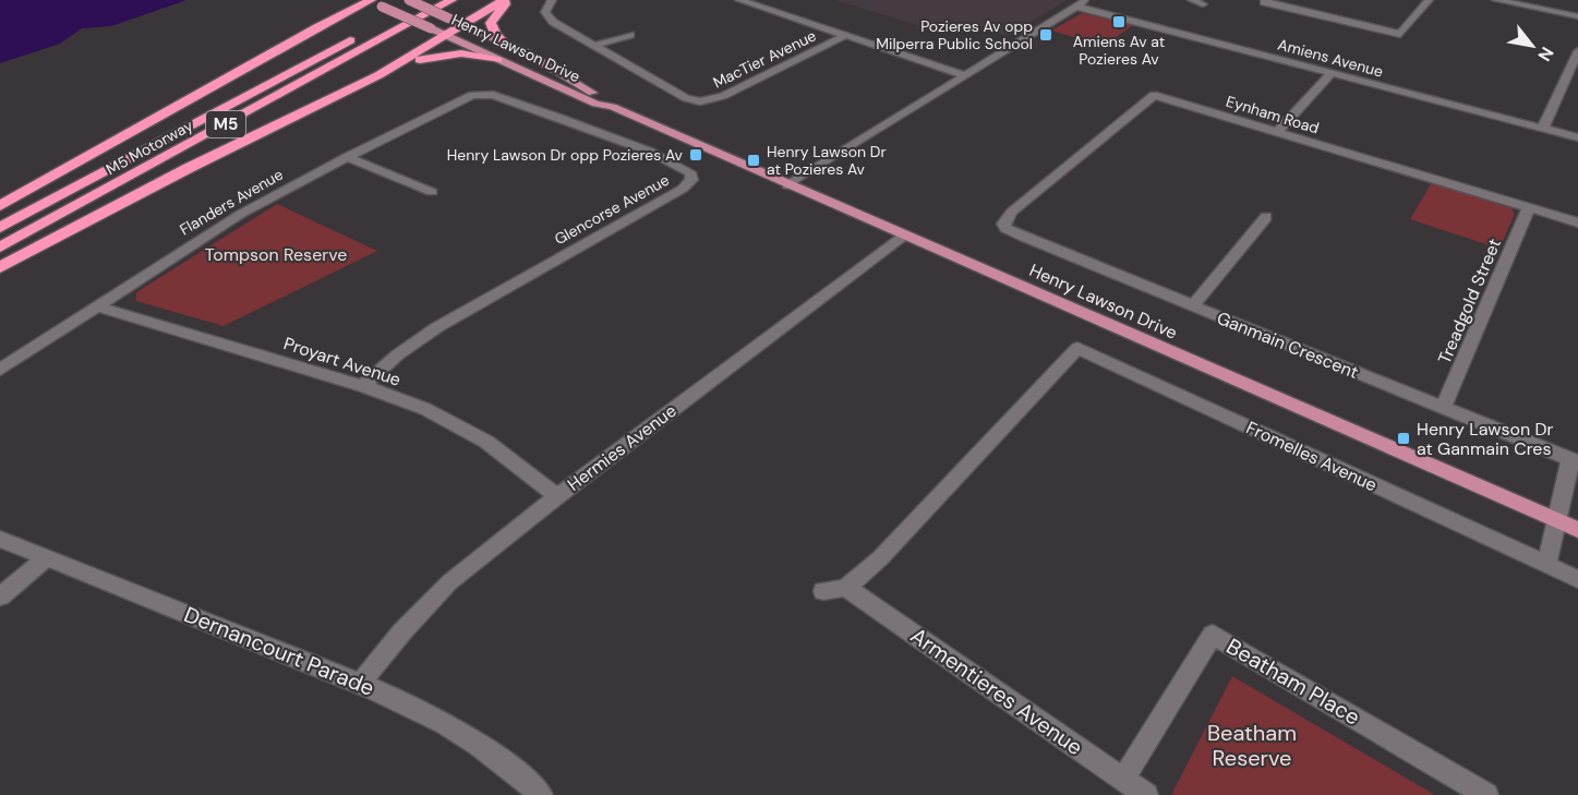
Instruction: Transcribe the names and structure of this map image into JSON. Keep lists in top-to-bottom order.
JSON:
{
  "streets": {
    "highway": ["M5", "M5 Motorway"],
    "main road": ["Henry Lawson Drive"],
    "street": [
      "Amiens Avenue",
      "MacTier Avenue",
      "Eynham Road",
      "Flanders Avenue",
      "Glencorse Avenue",
      "Treadgold Street",
      "Ganmain Crescent",
      "Proyart Avenue",
      "Hermies Avenue",
      "Fromelles Avenue",
      "Dernancourt Parade",
      "Beatham Place",
      "Armentieres Avenue"
    ]
  },
  "crossings": [
    ["Henry Lawson Drive", "Ganmain Crescent"],
    ["Henry Lawson Drive", "Hermies Avenue"],
    ["Eynham Road", "Treadgold Street"],
    ["Eynham Road", "Ganmain Crescent"],
    ["Flanders Avenue", "Glencorse Avenue"],
    ["Flanders Avenue", "Proyart Avenue"],
    ["Glencorse Avenue", "Proyart Avenue"],
    ["Treadgold Street", "Ganmain Crescent"],
    ["Proyart Avenue", "Hermies Avenue"],
    ["Hermies Avenue", "Dernancourt Parade"],
    ["Fromelles Avenue", "Armentieres Avenue"],
    ["Beatham Place", "Armentieres Avenue"]
  ],
  "parks": ["Tompson Reserve", "Beatham Reserve"],
  "places": {
    "transit": [
      "Amiens Av at Pozieres Av",
      "Pozieres Av opp Milperra Public School",
      "Henry Lawson Dr opp Pozieres Av",
      "Henry Lawson Dr at Pozieres Av",
      "Henry Lawson Dr at Ganmain Cres"
    ]
  },
  "north": "bottom right"
}
